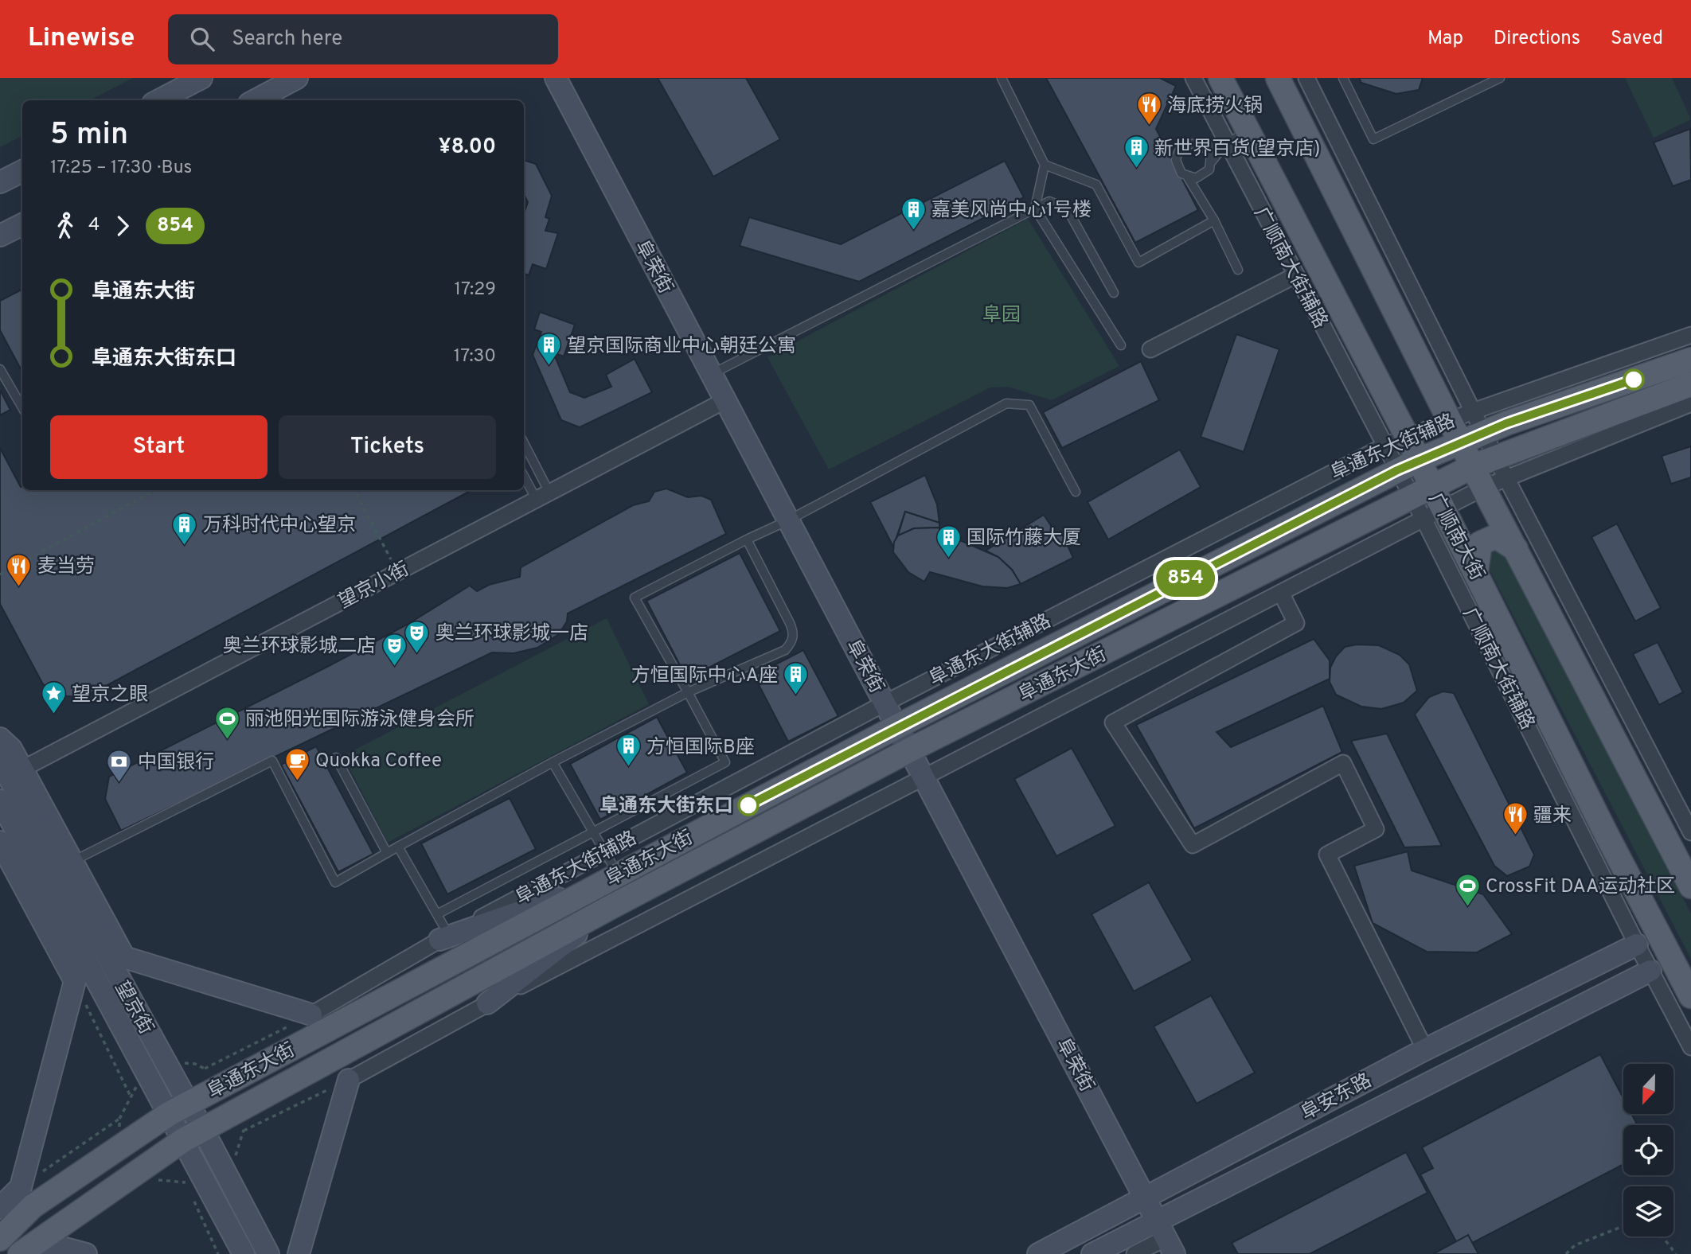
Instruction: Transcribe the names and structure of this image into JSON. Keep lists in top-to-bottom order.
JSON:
{
  "streets": {
    "main road": ["广顺南大街", "阜通东大街"],
    "street": [
      "阜荣街",
      "广顺南大街辅路",
      "阜通东大街辅路",
      "望京小街",
      "望京街",
      "阜安东路"
    ]
  },
  "crossings": [
    ["阜荣街", "阜通东大街辅路"],
    ["阜荣街", "望京小街"],
    ["阜荣街", "阜通东大街"],
    ["阜荣街", "阜安东路"],
    ["广顺南大街辅路", "阜通东大街辅路"],
    ["广顺南大街辅路", "广顺南大街"],
    ["广顺南大街辅路", "阜通东大街"],
    ["广顺南大街辅路", "阜安东路"],
    ["阜通东大街辅路", "广顺南大街"],
    ["广顺南大街", "阜通东大街"],
    ["阜通东大街", "望京街"]
  ],
  "parks": ["阜园"],
  "places": {
    "restaurant": ["海底捞火锅", "麦当劳", "疆来"],
    "building": [
      "新世界百货(望京店)",
      "嘉美风尚中心1号楼",
      "望京国际商业中心朝廷公寓",
      "万科时代中心·望京",
      "国际竹藤大厦",
      "方恒国际中心A座",
      "方恒国际B座"
    ],
    "theatre": ["奥兰环球影城一店", "奥兰环球影城二店"],
    "place": ["望京之眼"],
    "sports": ["丽池阳光国际游泳健身会所", "CrossFit DAA运动社区"],
    "cafe": ["Quokka Coffee"],
    "bank": ["中国银行"],
    "other": ["阜通东大街东口"]
  },
  "lines": ["bus line 854"],
  "north": "bottom",
  "page": {
    "header": "Linewise",
    "search": "Search here",
    "nav": ["Map", "Directions", "Saved"],
    "on_map": "854",
    "heading": ["5 min", "17:25 – 17:30 · Bus", "¥8.00"],
    "legs": ["4", "854"],
    "list": [
      {
        "name": "阜通东大街",
        "value": "17:29"
      },
      {
        "name": "阜通东大街东口",
        "value": "17:30"
      }
    ],
    "buttons": ["Start", "Tickets"]
  }
}
